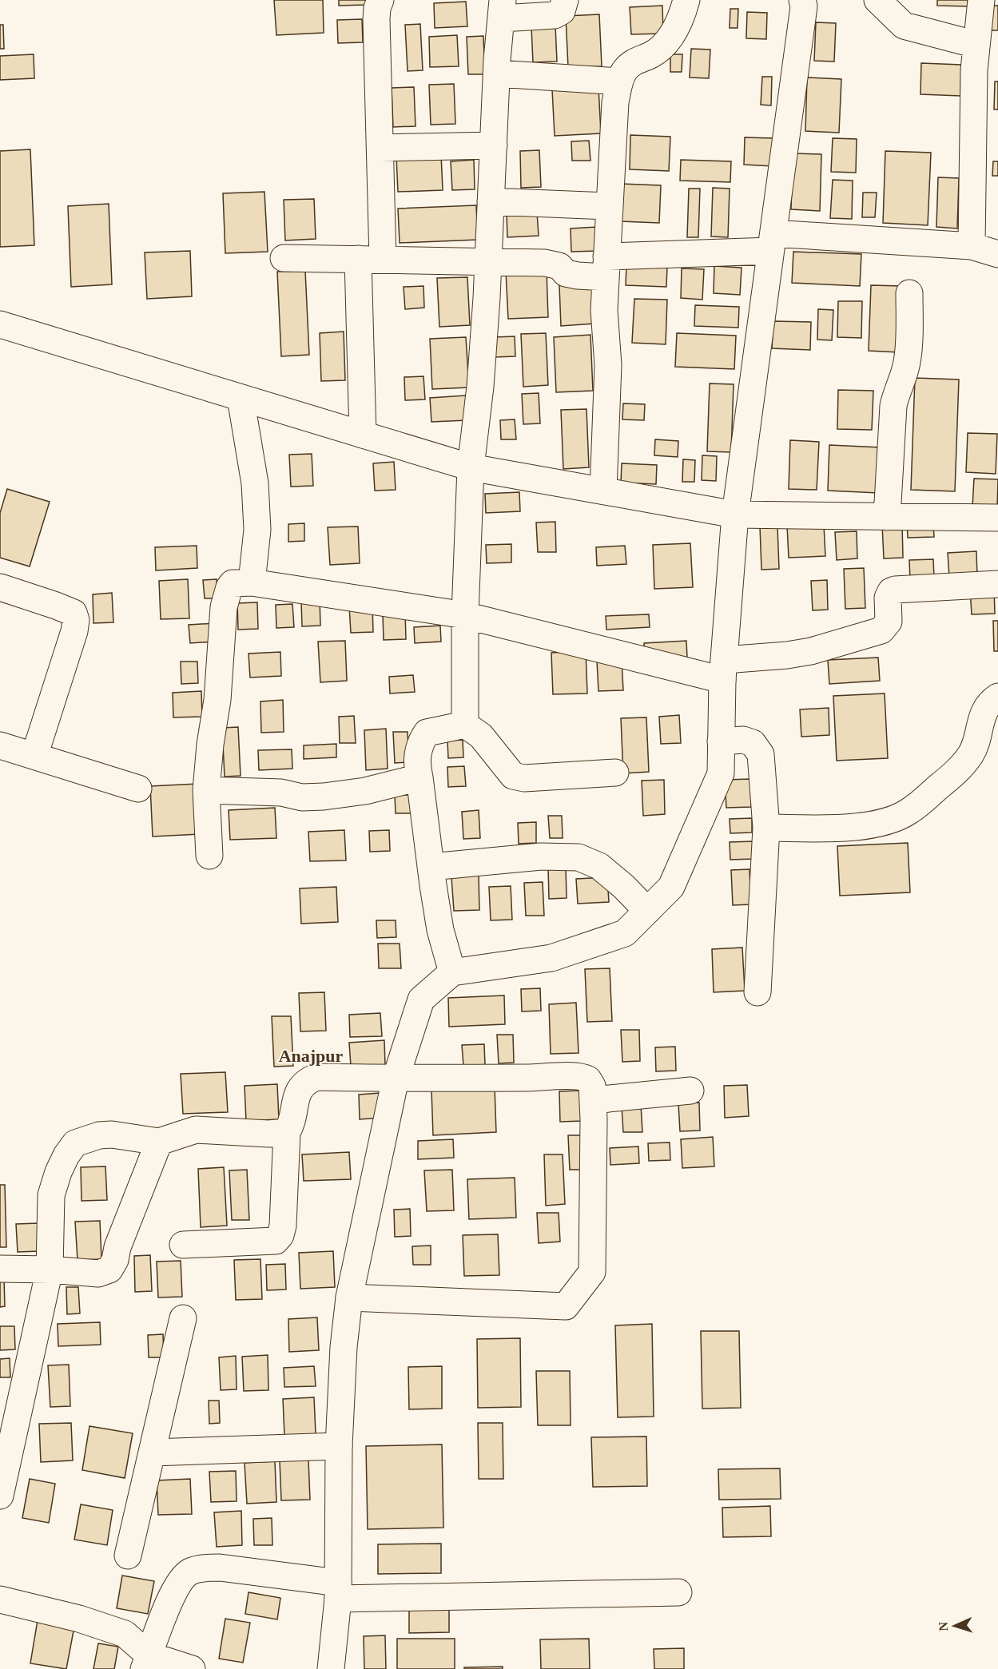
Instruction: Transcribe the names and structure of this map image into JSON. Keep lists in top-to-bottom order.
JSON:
{
  "districts": ["Anajpur"],
  "north": "left"
}
